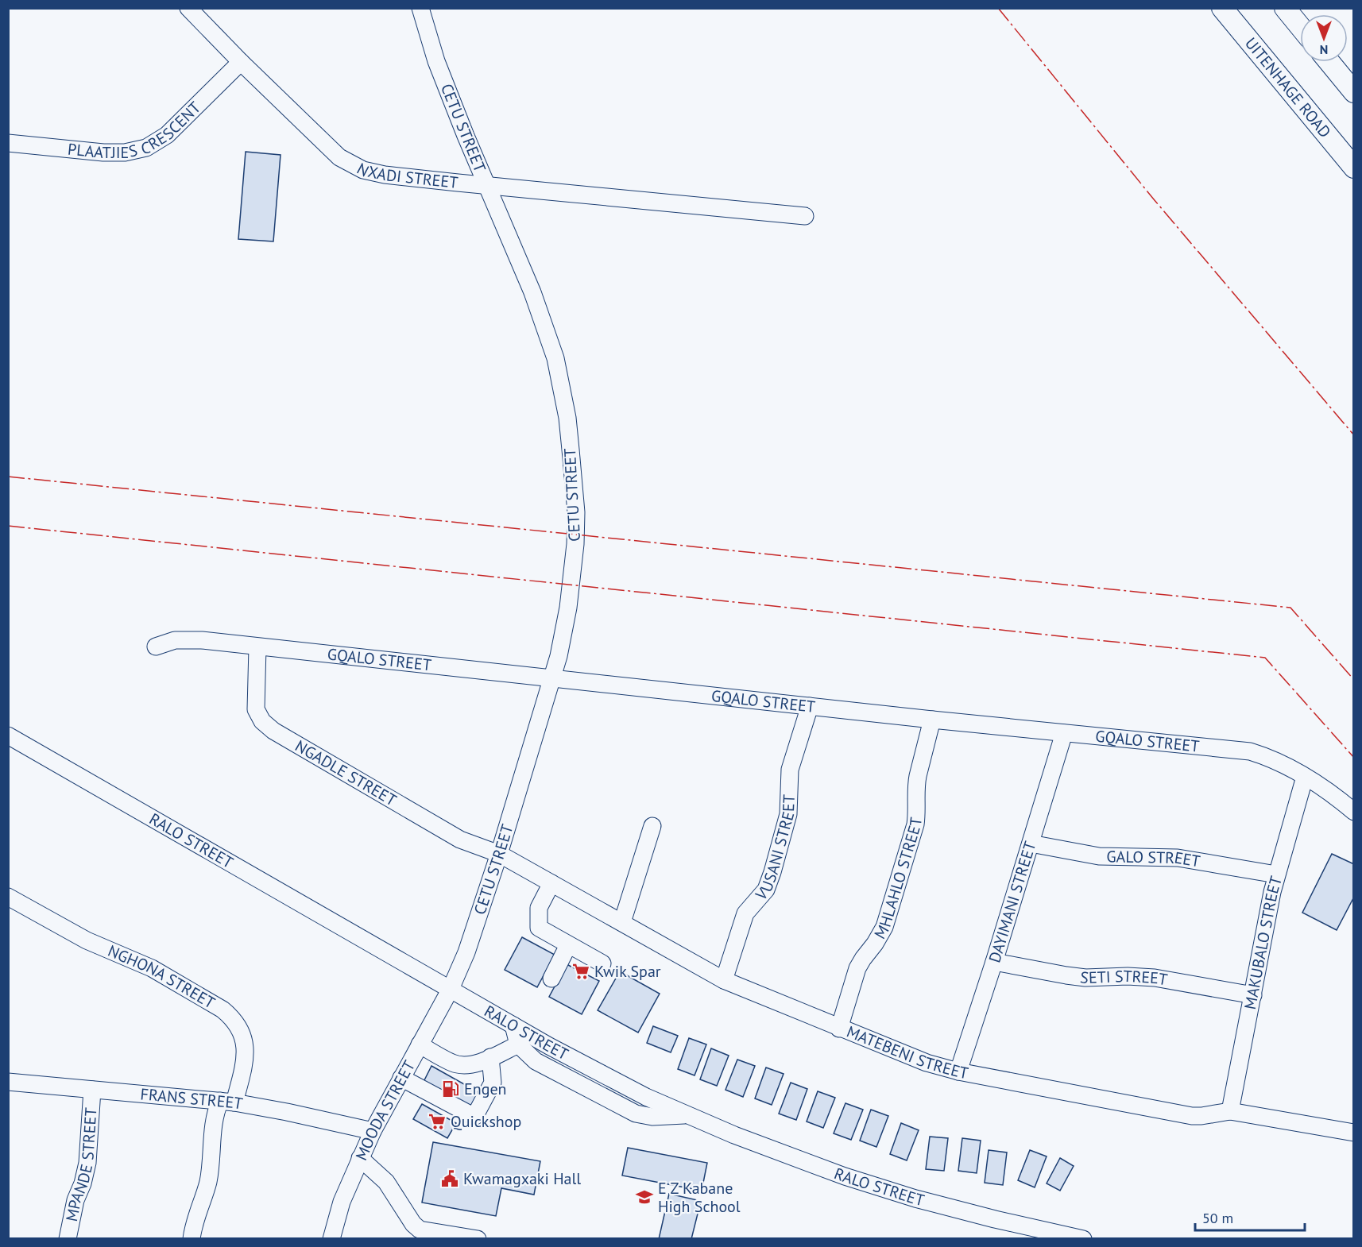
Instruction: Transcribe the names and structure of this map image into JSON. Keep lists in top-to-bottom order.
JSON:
{
  "streets": {
    "main road": ["UITENHAGE ROAD"],
    "street": [
      "PLAATJIES CRESCENT",
      "CETU STREET",
      "NXADI STREET",
      "GQALO STREET",
      "NGADLE STREET",
      "RALO STREET",
      "VUSANI STREET",
      "GALO STREET",
      "MHLAHLO STREET",
      "DAYIMANI STREET",
      "MAKUBALO STREET",
      "NGHONA STREET",
      "SETI STREET",
      "MATEBENI STREET",
      "FRANS STREET",
      "MOODA STREET",
      "MPANDE STREET"
    ]
  },
  "crossings": [
    ["PLAATJIES CRESCENT", "NXADI STREET"],
    ["CETU STREET", "NXADI STREET"],
    ["CETU STREET", "GQALO STREET"],
    ["CETU STREET", "NGADLE STREET"],
    ["CETU STREET", "RALO STREET"],
    ["CETU STREET", "MATEBENI STREET"],
    ["CETU STREET", "MOODA STREET"],
    ["GQALO STREET", "NGADLE STREET"],
    ["GQALO STREET", "VUSANI STREET"],
    ["GQALO STREET", "MHLAHLO STREET"],
    ["GQALO STREET", "DAYIMANI STREET"],
    ["GQALO STREET", "MAKUBALO STREET"],
    ["NGADLE STREET", "MATEBENI STREET"],
    ["RALO STREET", "MOODA STREET"],
    ["VUSANI STREET", "MATEBENI STREET"],
    ["GALO STREET", "DAYIMANI STREET"],
    ["GALO STREET", "MAKUBALO STREET"],
    ["MHLAHLO STREET", "MATEBENI STREET"],
    ["DAYIMANI STREET", "SETI STREET"],
    ["DAYIMANI STREET", "MATEBENI STREET"],
    ["MAKUBALO STREET", "SETI STREET"],
    ["MAKUBALO STREET", "MATEBENI STREET"],
    ["NGHONA STREET", "FRANS STREET"],
    ["FRANS STREET", "MOODA STREET"],
    ["FRANS STREET", "MPANDE STREET"]
  ],
  "places": {
    "supermarket": ["Kwik Spar", "Quickshop"],
    "fuel station": ["Engen"],
    "public building": ["Kwamagxaki Hall"],
    "school or university": ["E Z Kabane High School"]
  },
  "scale_bar": "50 m",
  "north": "bottom"
}
